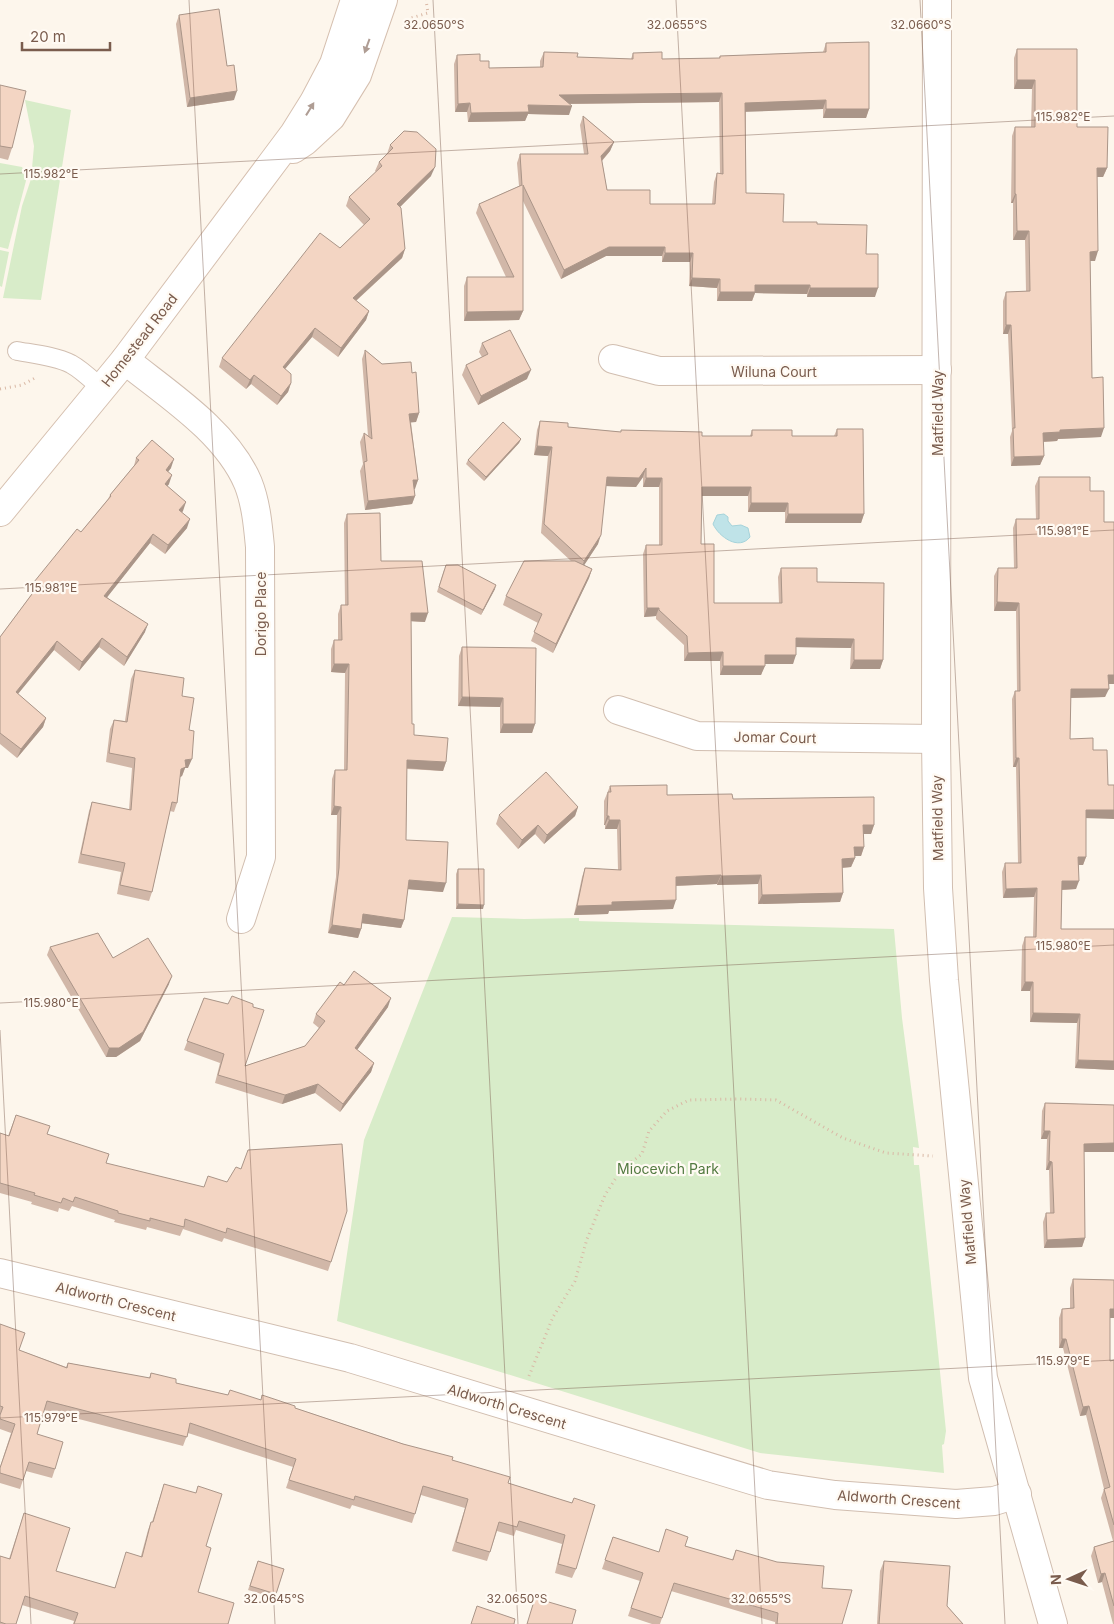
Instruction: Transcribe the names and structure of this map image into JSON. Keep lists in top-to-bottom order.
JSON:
{
  "streets": {
    "street": [
      "Homestead Road",
      "Wiluna Court",
      "Matfield Way",
      "Dorigo Place",
      "Jomar Court",
      "Aldworth Crescent"
    ]
  },
  "crossings": [
    ["Homestead Road", "Dorigo Place"],
    ["Wiluna Court", "Matfield Way"],
    ["Matfield Way", "Jomar Court"],
    ["Matfield Way", "Aldworth Crescent"]
  ],
  "parks": ["Miocevich Park"],
  "scale_bar": "20 m",
  "north": "left",
  "coordinates": [
    "32.0650°S",
    "32.0655°S",
    "32.0660°S",
    "115.982°E",
    "115.981°E",
    "115.980°E",
    "115.979°E",
    "32.0645°S"
  ]
}
